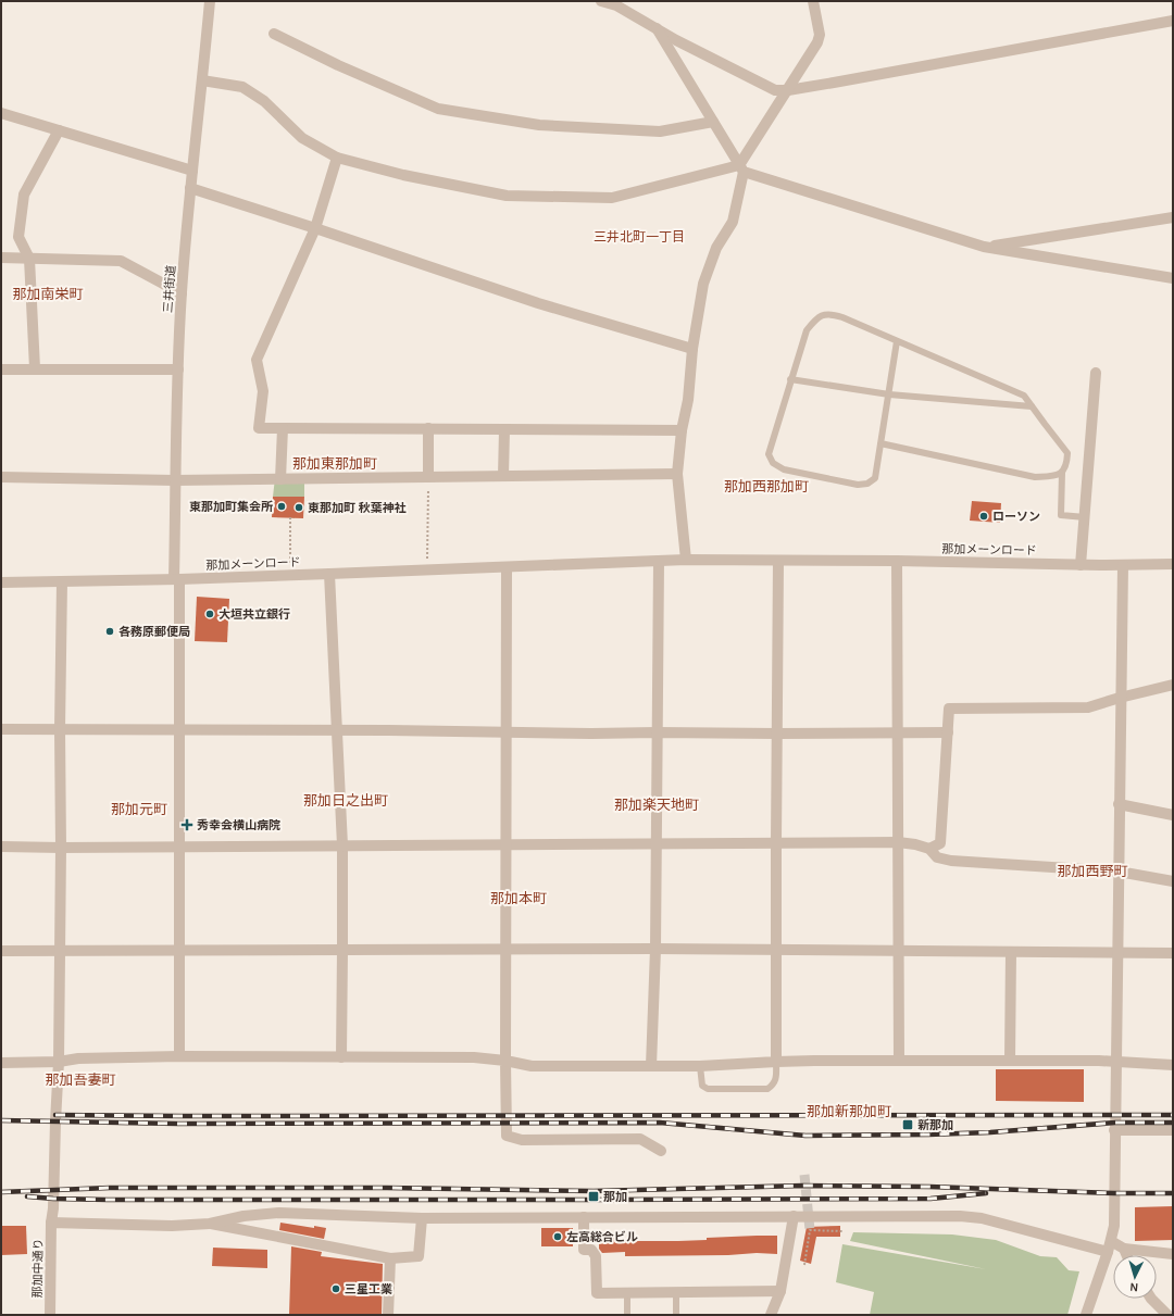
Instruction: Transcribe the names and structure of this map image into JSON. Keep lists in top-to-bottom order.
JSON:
{
  "streets": {
    "street": ["三井街道", "那加メーンロード", "那加中通り"]
  },
  "crossings": [
    ["三井街道", "那加メーンロード"],
    ["那加メーンロード", "那加中通り"]
  ],
  "districts": [
    "三井北町一丁目",
    "那加南栄町",
    "那加東那加町",
    "那加西那加町",
    "那加日之出町",
    "那加楽天地町",
    "那加元町",
    "那加西野町",
    "那加本町",
    "那加吾妻町",
    "那加新那加町"
  ],
  "places": {
    "other": [
      "東那加町集会所",
      "東那加町 秋葉神社",
      "ローソン",
      "大垣共立銀行",
      "各務原郵便局",
      "左高総合ビル",
      "三星工業"
    ],
    "health": ["秀幸会横山病院"],
    "transit": ["新那加", "那加"]
  },
  "north": "bottom"
}
